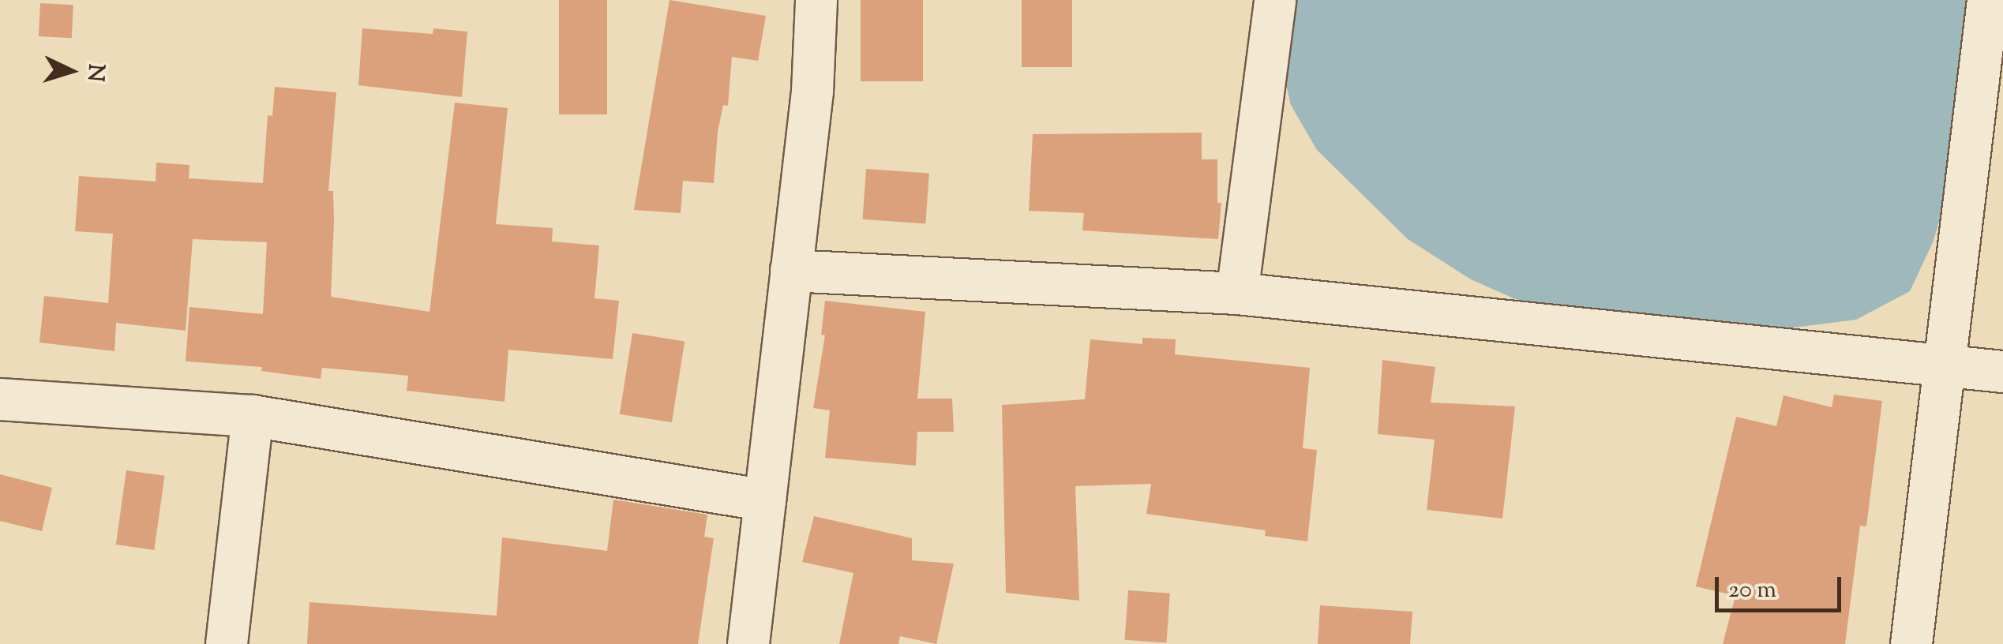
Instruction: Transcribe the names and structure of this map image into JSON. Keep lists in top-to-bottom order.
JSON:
{
  "scale_bar": "20 m",
  "north": "right"
}
